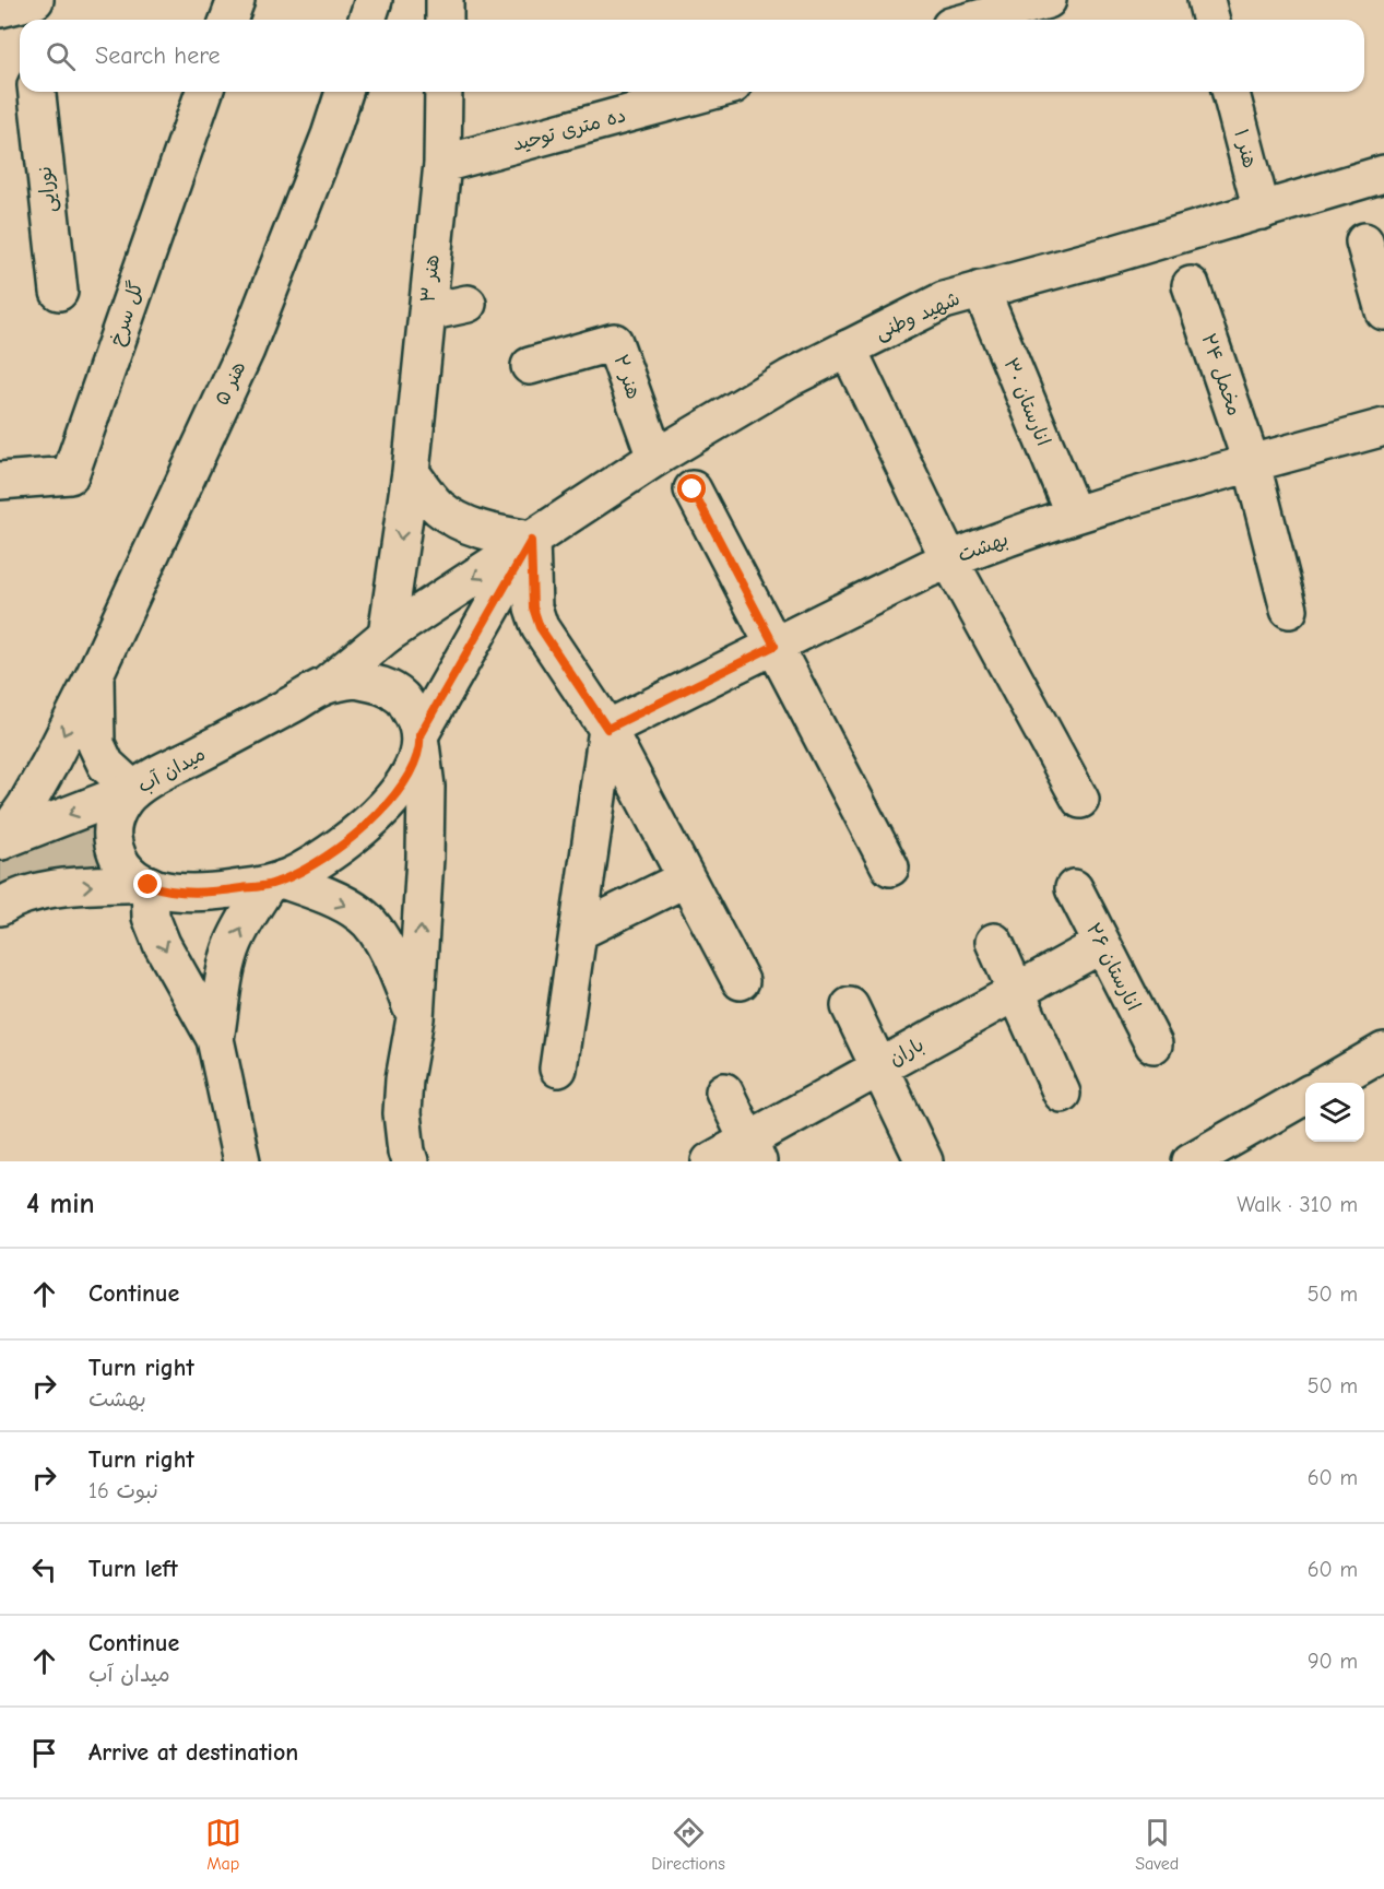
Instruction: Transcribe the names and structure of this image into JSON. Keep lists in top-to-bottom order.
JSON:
{
  "streets": {
    "street": [
      "ده متری توحید",
      "هنر ۱",
      "نورایی",
      "هنر ۳",
      "گل سرخ",
      "شهید وطنی",
      "مخمل ۲۴",
      "هنر ۲",
      "هنر ۵",
      "انارستان ۳۰",
      "بهشت",
      "میدان آب",
      "انارستان ۲۶",
      "باران"
    ]
  },
  "crossings": [
    ["ده متری توحید", "هنر ۳"],
    ["هنر ۱", "شهید وطنی"],
    ["هنر ۳", "شهید وطنی"],
    ["شهید وطنی", "هنر ۲"],
    ["شهید وطنی", "انارستان ۳۰"],
    ["شهید وطنی", "میدان آب"],
    ["مخمل ۲۴", "بهشت"],
    ["انارستان ۳۰", "بهشت"],
    ["انارستان ۲۶", "باران"]
  ],
  "page": {
    "search": "Search here",
    "heading": ["4 min", "Walk · 310 m"],
    "list": [
      ["Continue", "50 m"],
      ["Turn right", "بهشت", "50 m"],
      ["Turn right", "نبوت 16", "60 m"],
      ["Turn left", "60 m"],
      ["Continue", "میدان آب", "90 m"],
      "Arrive at destination"
    ],
    "nav": ["Map", "Directions", "Saved"]
  }
}
